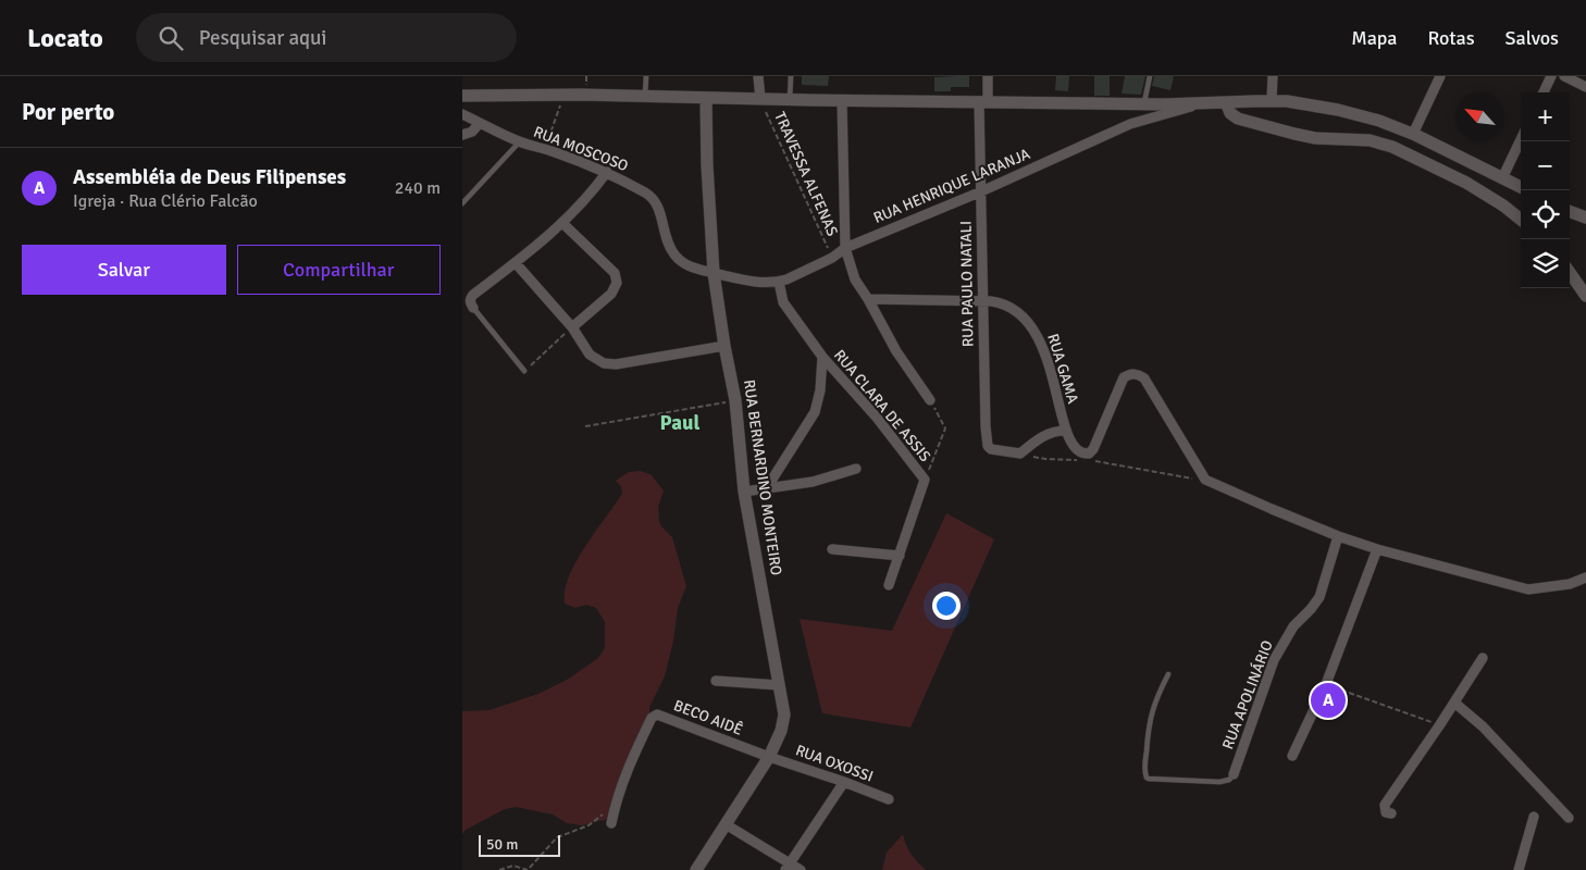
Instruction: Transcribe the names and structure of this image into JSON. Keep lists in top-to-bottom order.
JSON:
{
  "streets": {
    "street": [
      "RUA MOSCOSO",
      "RUA HENRIQUE LARANJA",
      "RUA PAULO NATALI",
      "RUA GAMA",
      "RUA CLARA DE ASSIS",
      "RUA BERNARDINO MONTEIRO",
      "RUA APOLINÁRIO",
      "BECO AIDÊ",
      "RUA OXOSSI"
    ],
    "path": ["TRAVESSA ALFENAS"]
  },
  "crossings": [
    ["RUA MOSCOSO", "RUA HENRIQUE LARANJA"],
    ["RUA MOSCOSO", "RUA BERNARDINO MONTEIRO"],
    ["TRAVESSA ALFENAS", "RUA HENRIQUE LARANJA"],
    ["RUA HENRIQUE LARANJA", "RUA PAULO NATALI"],
    ["RUA HENRIQUE LARANJA", "RUA CLARA DE ASSIS"],
    ["RUA HENRIQUE LARANJA", "RUA BERNARDINO MONTEIRO"],
    ["RUA PAULO NATALI", "RUA GAMA"],
    ["RUA BERNARDINO MONTEIRO", "BECO AIDÊ"],
    ["RUA BERNARDINO MONTEIRO", "RUA OXOSSI"],
    ["BECO AIDÊ", "RUA OXOSSI"]
  ],
  "districts": ["Paul"],
  "scale_bar": "50 m",
  "north": "top left",
  "page": {
    "header": "Locato",
    "search": "Pesquisar aqui",
    "nav": ["Mapa", "Rotas", "Salvos"],
    "heading": "Por perto",
    "map_buttons": ["+", "−"],
    "list": [
      {
        "mark": "A",
        "name": "Assembléia de Deus Filipenses",
        "note": "Igreja · Rua Clério Falcão",
        "value": "240 m"
      }
    ],
    "buttons": ["Salvar", "Compartilhar"],
    "pins": "A",
    "scale": "50 m"
  }
}
